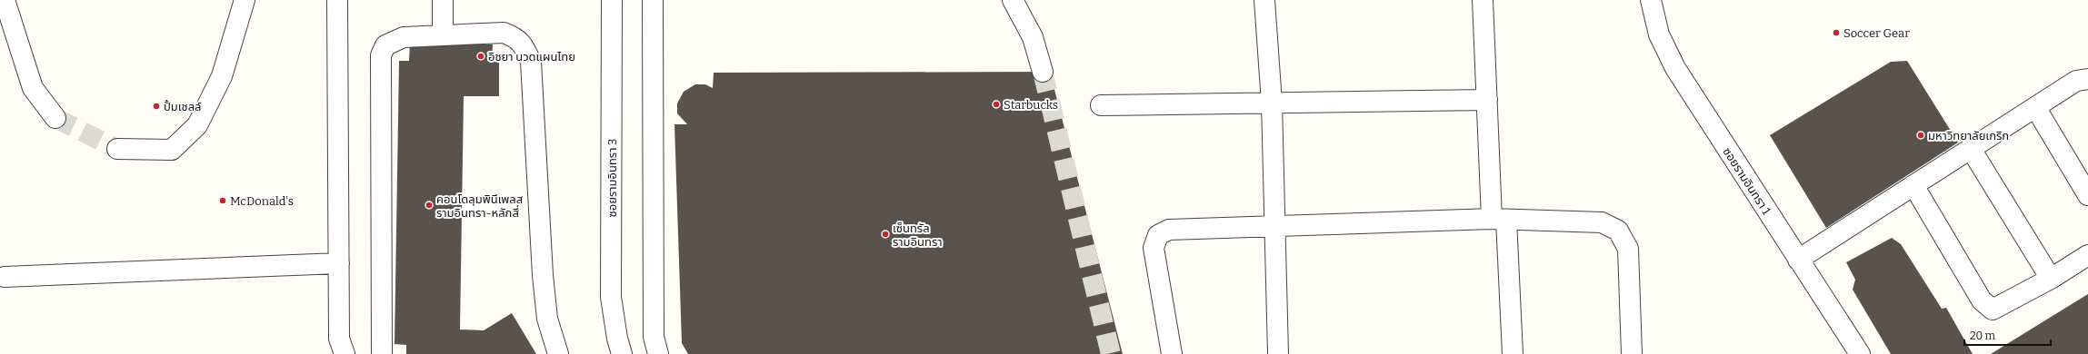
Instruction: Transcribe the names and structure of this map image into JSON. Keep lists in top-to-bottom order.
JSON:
{
  "streets": {
    "street": ["ซอยรามอินทรา 3", "ซอยรามอินทรา 1"]
  },
  "places": [
    "Soccer Gear",
    "อิชยา นวดแผนไทย",
    "Starbucks",
    "ปั้มเชลล์",
    "มหาวิทยาลัยเกริก",
    "McDonald's",
    "คอนโดลุมพินีเพลส รามอินทรา-หลักสี่",
    "เซ็นทรัล รามอินทรา"
  ],
  "scale_bar": "20 m"
}
